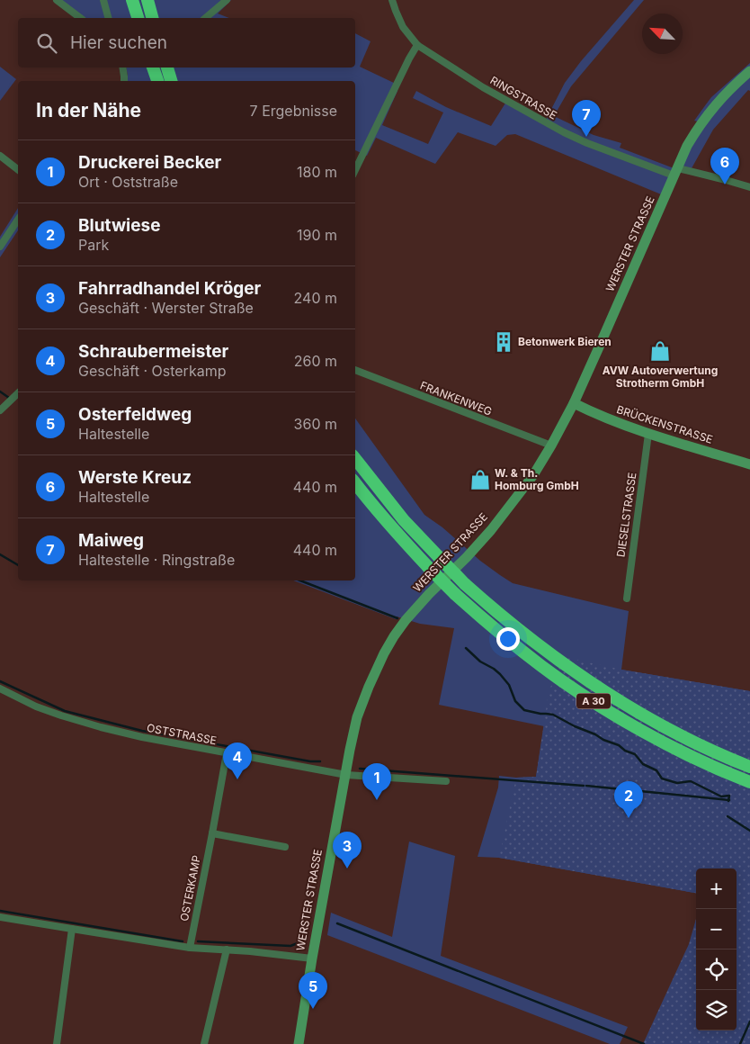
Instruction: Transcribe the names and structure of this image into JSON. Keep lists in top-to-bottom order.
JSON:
{
  "streets": {
    "highway": ["A 30"],
    "main road": ["WERSTER STRASSE", "BRÜCKENSTRASSE"],
    "street": [
      "RINGSTRASSE",
      "FRANKENWEG",
      "DIESELSTRASSE",
      "OSTSTRASSE",
      "OSTERKAMP"
    ]
  },
  "crossings": [
    ["RINGSTRASSE", "WERSTER STRASSE"],
    ["WERSTER STRASSE", "FRANKENWEG"],
    ["WERSTER STRASSE", "BRÜCKENSTRASSE"],
    ["WERSTER STRASSE", "OSTSTRASSE"],
    ["BRÜCKENSTRASSE", "DIESELSTRASSE"],
    ["OSTSTRASSE", "OSTERKAMP"]
  ],
  "places": {
    "building": ["Betonwerk Bieren"],
    "shop": ["AVW Autoverwertung Strotherm GmbH", "W. & Th. Homburg GmbH"]
  },
  "north": "top left",
  "page": {
    "search": "Hier suchen",
    "heading": ["In der Nähe", "7 Ergebnisse"],
    "pins": [
      "7",
      "6",
      "4",
      "1",
      "2",
      "3",
      "5"
    ],
    "list": [
      {
        "mark": "1",
        "name": "Druckerei Becker",
        "note": "Ort · Oststraße",
        "value": "180 m"
      },
      {
        "mark": "2",
        "name": "Blutwiese",
        "note": "Park",
        "value": "190 m"
      },
      {
        "mark": "3",
        "name": "Fahrradhandel Kröger",
        "note": "Geschäft · Werster Straße",
        "value": "240 m"
      },
      {
        "mark": "4",
        "name": "Schraubermeister",
        "note": "Geschäft · Osterkamp",
        "value": "260 m"
      },
      {
        "mark": "5",
        "name": "Osterfeldweg",
        "note": "Haltestelle",
        "value": "360 m"
      },
      {
        "mark": "6",
        "name": "Werste Kreuz",
        "note": "Haltestelle",
        "value": "440 m"
      },
      {
        "mark": "7",
        "name": "Maiweg",
        "note": "Haltestelle · Ringstraße",
        "value": "440 m"
      }
    ],
    "map_buttons": ["+", "−"]
  }
}
